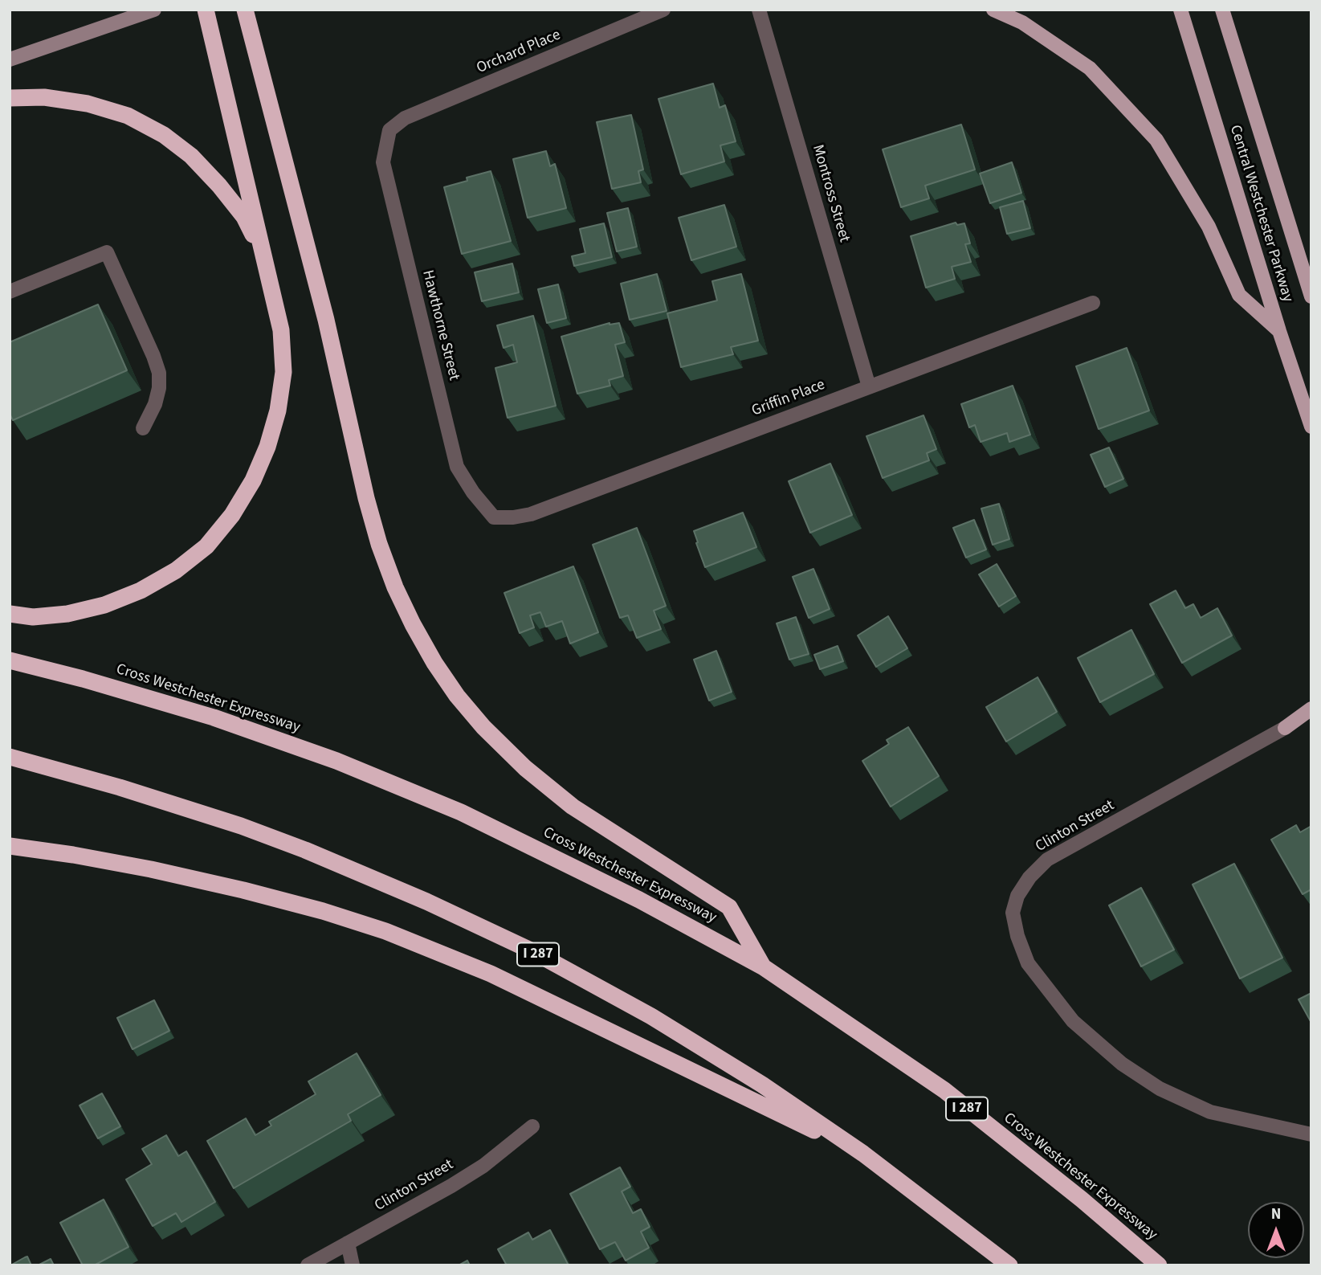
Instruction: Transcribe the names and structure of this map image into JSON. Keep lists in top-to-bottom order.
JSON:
{
  "streets": {
    "highway": ["Cross Westchester Expressway", "I 287"],
    "main road": ["Central Westchester Parkway"],
    "street": [
      "Orchard Place",
      "Montross Street",
      "Hawthorne Street",
      "Griffin Place",
      "Clinton Street"
    ]
  },
  "crossings": [
    ["Orchard Place", "Hawthorne Street"],
    ["Montross Street", "Griffin Place"],
    ["Hawthorne Street", "Griffin Place"]
  ],
  "north": "top"
}
